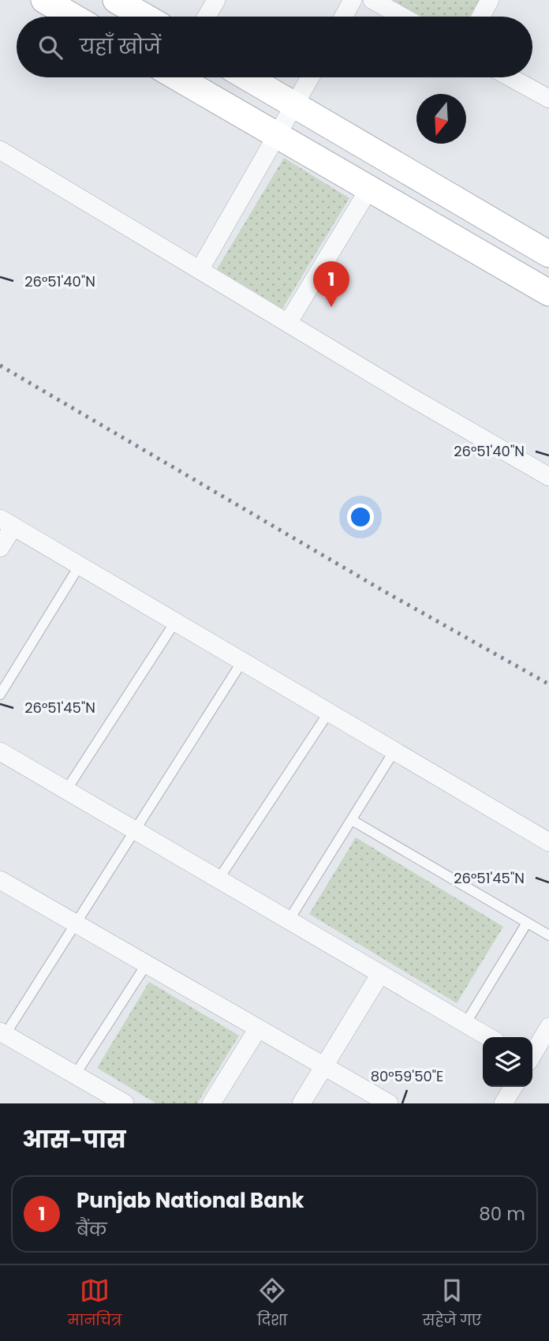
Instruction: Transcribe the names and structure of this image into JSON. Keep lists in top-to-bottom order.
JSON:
{
  "north": "bottom",
  "page": {
    "search": "यहाँ खोजें",
    "pins": "1",
    "heading": "आस-पास",
    "list": [
      {
        "mark": "1",
        "name": "Punjab National Bank",
        "note": "बैंक",
        "value": "80 m"
      }
    ],
    "nav": ["मानचित्र", "दिशा", "सहेजे गए"]
  },
  "coordinates": ["26°51'40\"N", "26°51'45\"N", "80°59'50\"E"]
}
